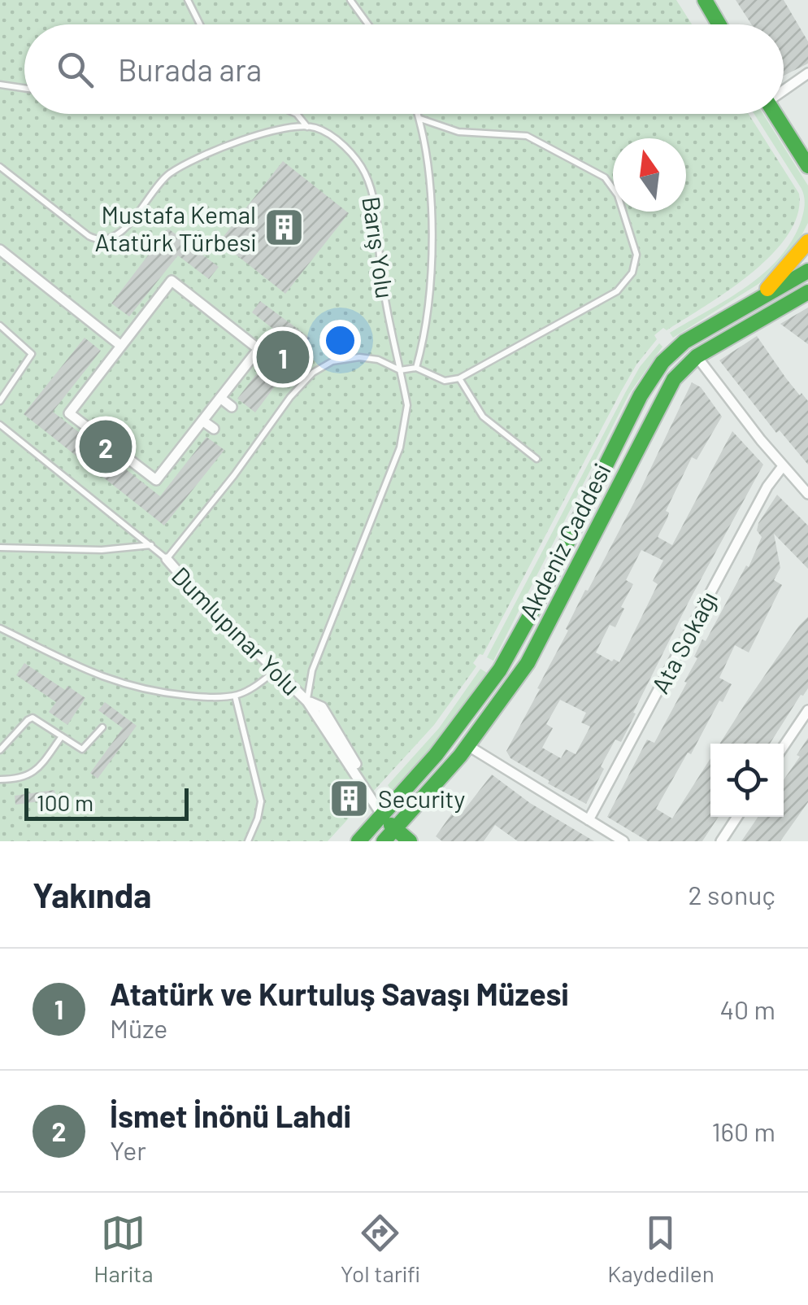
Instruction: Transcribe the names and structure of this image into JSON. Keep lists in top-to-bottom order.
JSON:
{
  "streets": {
    "main road": ["Akdeniz Caddesi"],
    "street": ["Dumlupınar Yolu", "Ata Sokağı"],
    "lane": ["Barış Yolu"]
  },
  "crossings": [
    ["Barış Yolu", "Dumlupınar Yolu"],
    ["Akdeniz Caddesi", "Dumlupınar Yolu"]
  ],
  "places": {
    "building": ["Mustafa Kemal Atatürk Türbesi", "Security"]
  },
  "scale_bar": "100 m",
  "north": "top",
  "page": {
    "search": "Burada ara",
    "pins": ["1", "2"],
    "scale": "100 m",
    "heading": ["Yakında", "2 sonuç"],
    "list": [
      {
        "mark": "1",
        "name": "Atatürk ve Kurtuluş Savaşı Müzesi",
        "note": "Müze",
        "value": "40 m"
      },
      {
        "mark": "2",
        "name": "İsmet İnönü Lahdi",
        "note": "Yer",
        "value": "160 m"
      }
    ],
    "nav": ["Harita", "Yol tarifi", "Kaydedilen"]
  }
}
